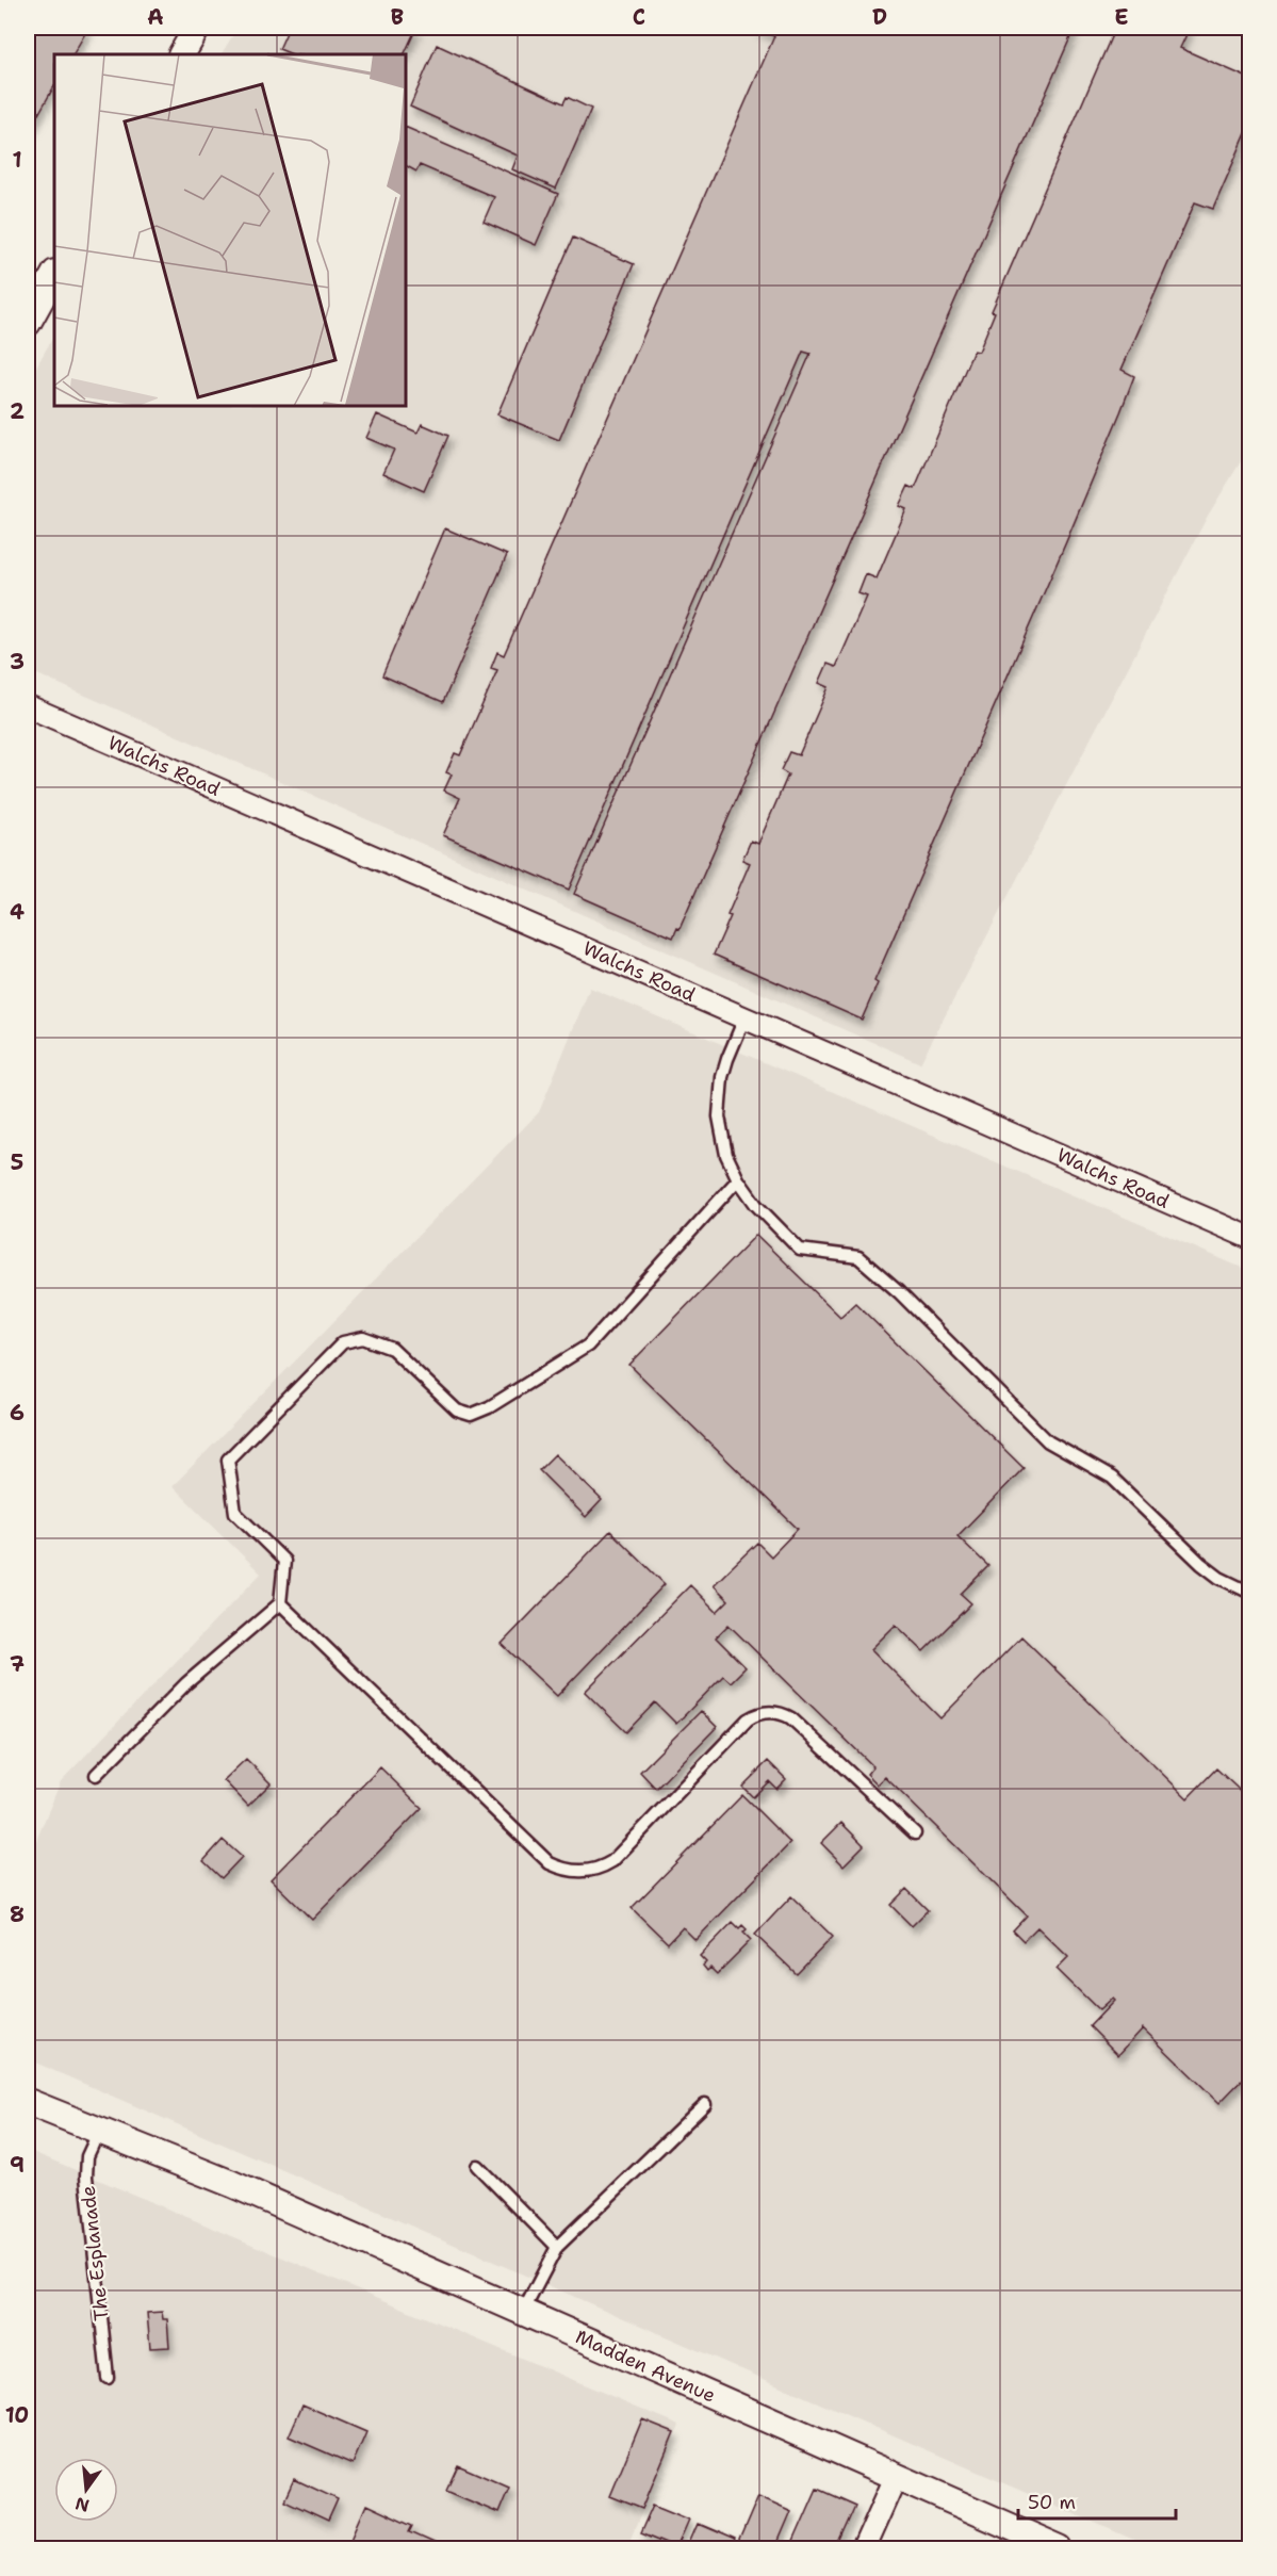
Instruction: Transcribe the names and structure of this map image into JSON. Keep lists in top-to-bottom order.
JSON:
{
  "streets": {
    "street": ["Walchs Road", "Madden Avenue"],
    "lane": ["The Esplanade"]
  },
  "crossings": [
    ["The Esplanade", "Madden Avenue"]
  ],
  "scale_bar": "50 m",
  "north": "bottom",
  "grid": {
    "columns": [
      "A",
      "B",
      "C",
      "D",
      "E"
    ],
    "rows": [
      "1",
      "2",
      "3",
      "4",
      "5",
      "6",
      "7",
      "8",
      "9",
      "10"
    ]
  }
}
